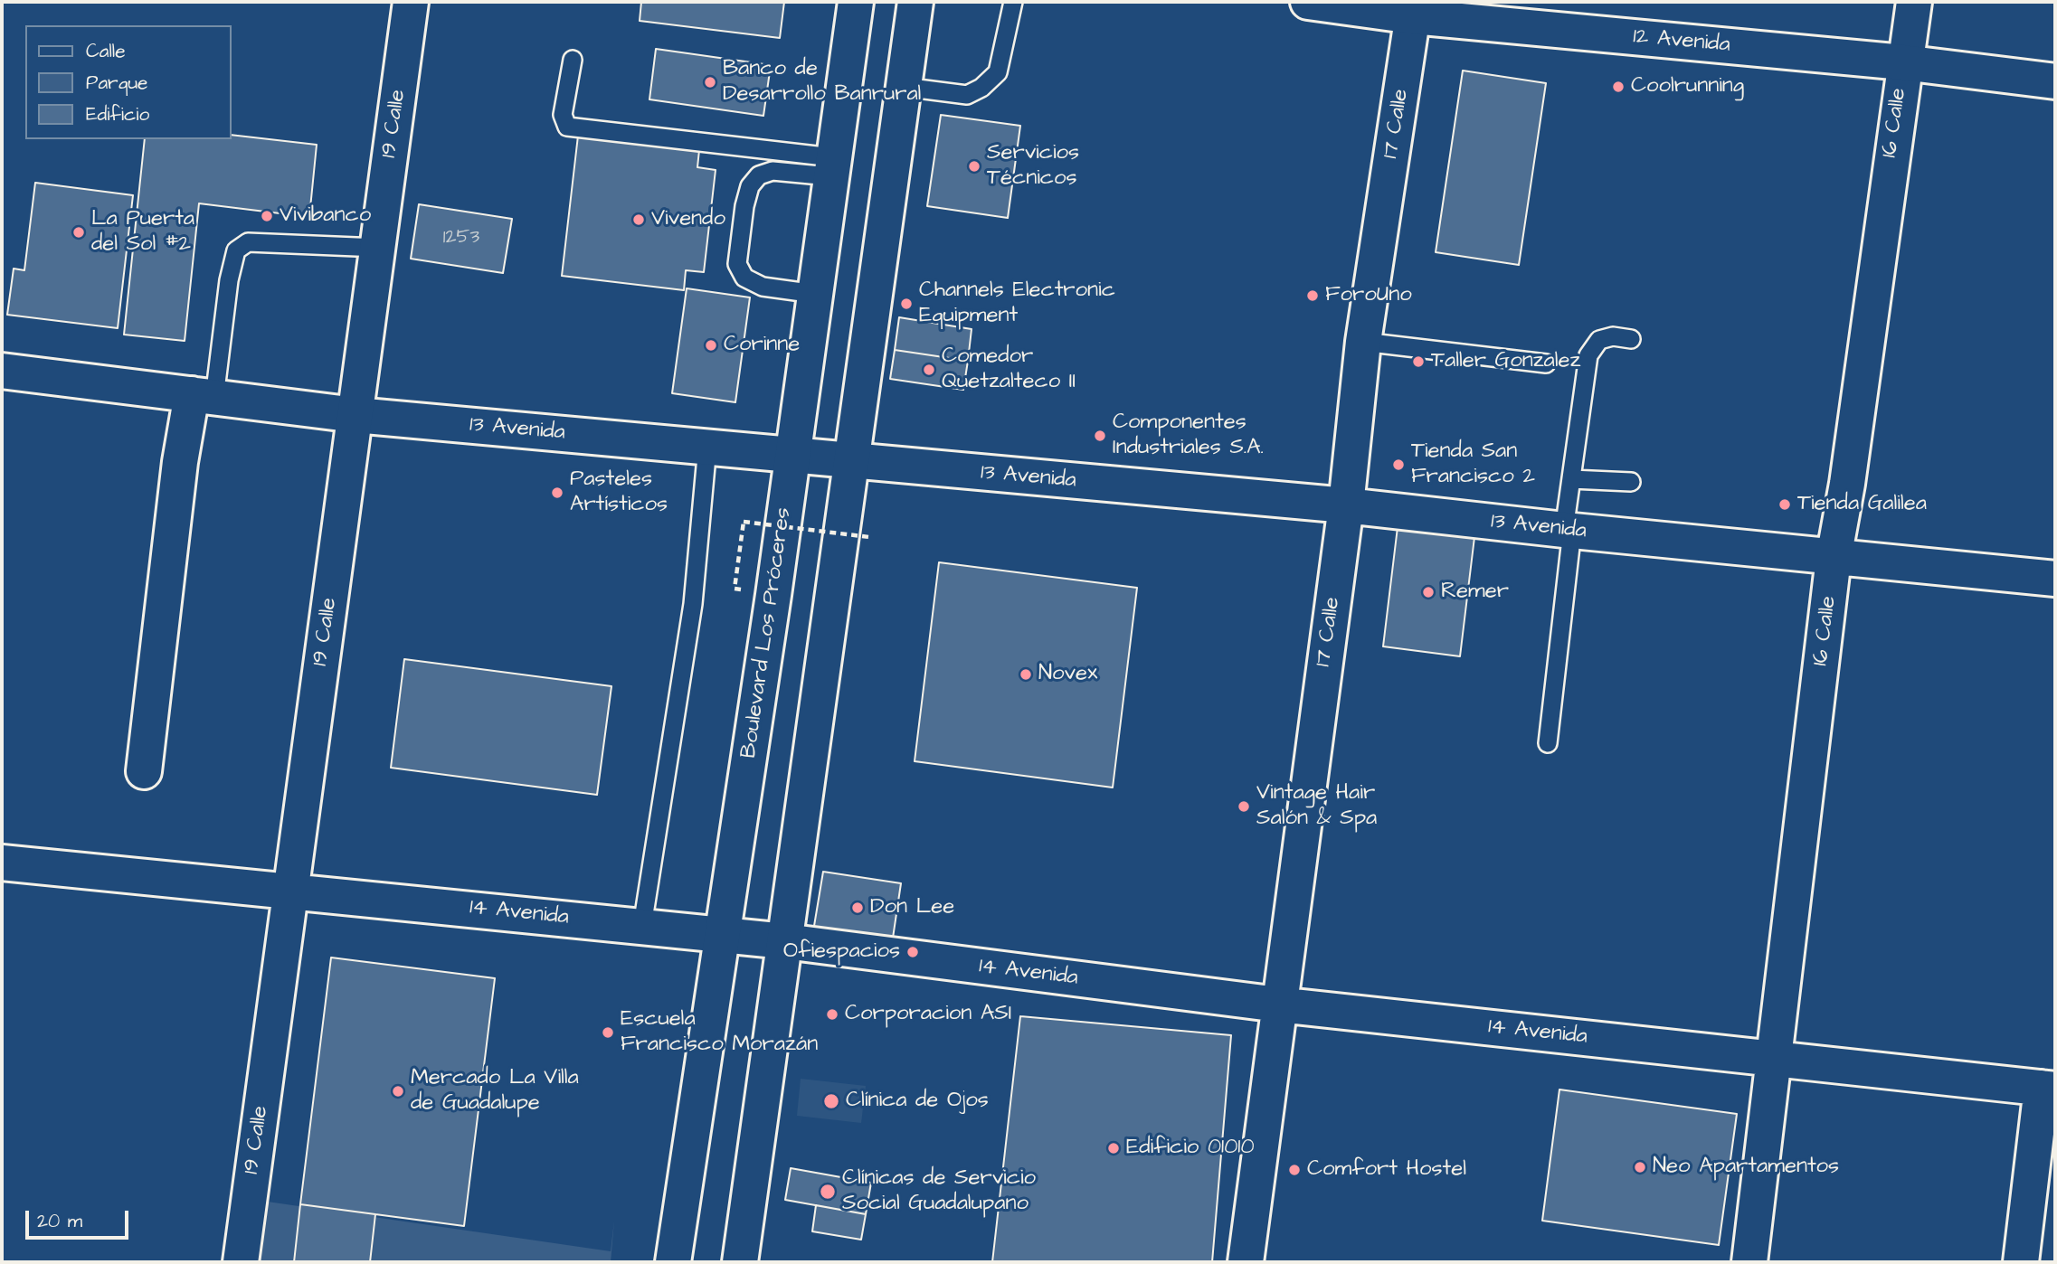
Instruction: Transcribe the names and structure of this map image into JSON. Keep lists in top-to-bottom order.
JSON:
{
  "streets": {
    "main road": [
      "12 Avenida",
      "16 Calle",
      "19 Calle",
      "17 Calle",
      "13 Avenida",
      "Boulevard Los Próceres",
      "14 Avenida"
    ]
  },
  "crossings": [
    ["12 Avenida", "16 Calle"],
    ["12 Avenida", "17 Calle"],
    ["16 Calle", "13 Avenida"],
    ["16 Calle", "14 Avenida"],
    ["19 Calle", "13 Avenida"],
    ["19 Calle", "14 Avenida"],
    ["17 Calle", "13 Avenida"],
    ["17 Calle", "14 Avenida"],
    ["13 Avenida", "Boulevard Los Próceres"],
    ["Boulevard Los Próceres", "14 Avenida"]
  ],
  "places": [
    "Banco de Desarrollo Banrural",
    "Coolrunning",
    "Servicios Técnicos",
    "Vivibanco",
    "Vivendo",
    "La Puerta del Sol #2",
    "ForoUno",
    "Channels Electronic Equipment",
    "Corinne",
    "Taller Gonzalez",
    "Comedor Quetzalteco II",
    "Componentes Industriales S.A.",
    "Tienda San Francisco 2",
    "Pasteles Artísticos",
    "Tienda Galilea",
    "Remer",
    "Novex",
    "Vintage Hair Salón & Spa",
    "Don Lee",
    "Ofiespacios",
    "Corporacion ASI",
    "Escuela Francisco Morazán",
    "Mercado La Villa de Guadalupe",
    "Clínica de Ojos",
    "Edificio 01010",
    "Neo Apartamentos",
    "Comfort Hostel",
    "Clínicas de Servicio Social Guadalupano"
  ],
  "house_numbers": ["1253"],
  "legend": ["Calle", "Parque", "Edificio"],
  "scale_bar": "20 m"
}
